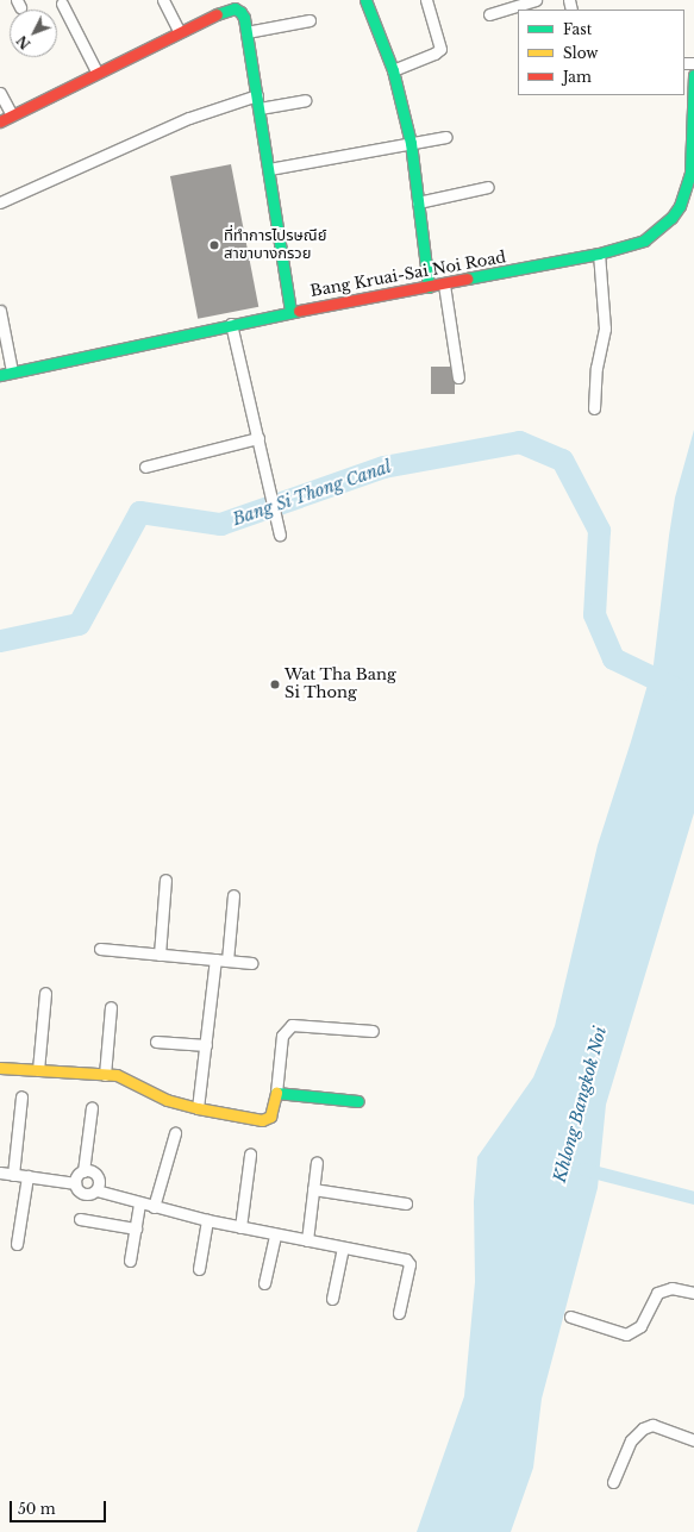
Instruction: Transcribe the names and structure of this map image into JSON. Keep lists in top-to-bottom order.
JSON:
{
  "streets": {
    "street": ["Bang Kruai-Sai Noi Road"]
  },
  "water": ["Bang Si Thong Canal", "Khlong Bangkok Noi"],
  "places": ["ที่ทำการไปรษณีย์ สาขาบางกรวย", "Wat Tha Bang Si Thong"],
  "legend": ["Fast", "Slow", "Jam"],
  "scale_bar": "50 m",
  "north": "bottom left"
}
